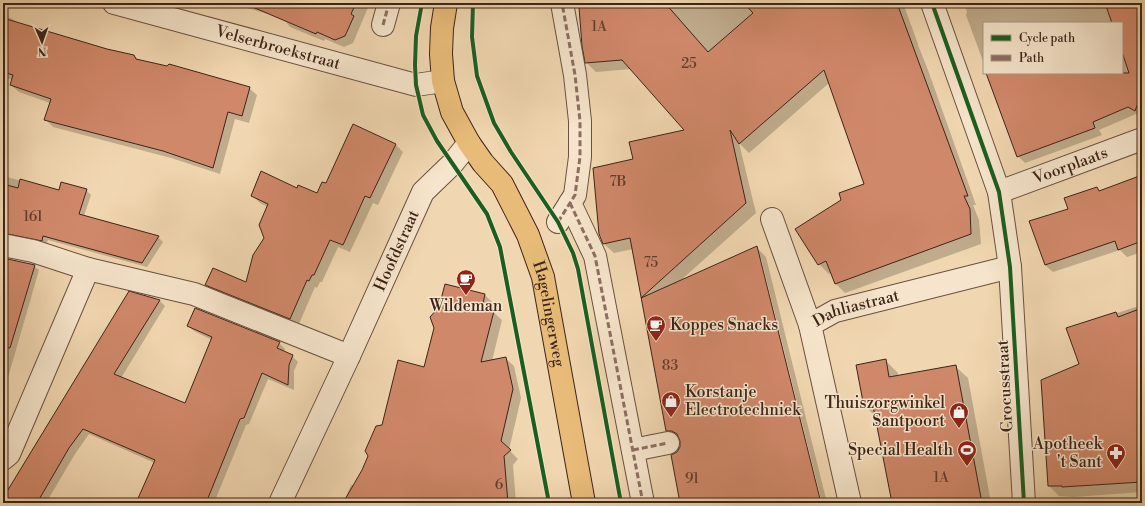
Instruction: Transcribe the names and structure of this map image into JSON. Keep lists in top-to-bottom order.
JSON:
{
  "streets": {
    "main road": ["Hagelingerweg"],
    "street": [
      "Velserbroekstraat",
      "Voorplaats",
      "Hoofdstraat",
      "Dahliastraat",
      "Crocusstraat"
    ]
  },
  "crossings": [
    ["Voorplaats", "Crocusstraat"],
    ["Hoofdstraat", "Hagelingerweg"],
    ["Dahliastraat", "Crocusstraat"]
  ],
  "places": {
    "cafe": ["Wildeman", "Koppes Snacks"],
    "shop": ["Korstanje Electrotechniek", "Thuiszorgwinkel Santpoort"],
    "sports": ["Special Health"],
    "pharmacy": ["Apotheek 't Sant"]
  },
  "house_numbers": [
    "1A",
    "25",
    "7B",
    "161",
    "75",
    "83",
    "1A",
    "91",
    "6"
  ],
  "legend": ["Cycle path", "Path"],
  "north": "bottom"
}
